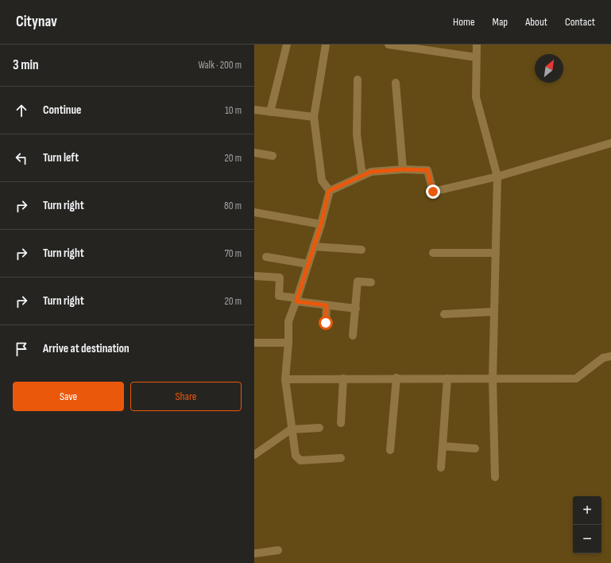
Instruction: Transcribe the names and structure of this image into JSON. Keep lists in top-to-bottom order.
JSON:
{
  "north": "top right",
  "page": {
    "header": "Citynav",
    "nav": [
      "Home",
      "Map",
      "About",
      "Contact"
    ],
    "heading": ["3 min", "Walk · 200 m"],
    "list": [
      ["Continue", "10 m"],
      ["Turn left", "20 m"],
      ["Turn right", "80 m"],
      ["Turn right", "70 m"],
      ["Turn right", "20 m"],
      "Arrive at destination"
    ],
    "buttons": ["Save", "Share"],
    "map_buttons": ["+", "−"]
  }
}
